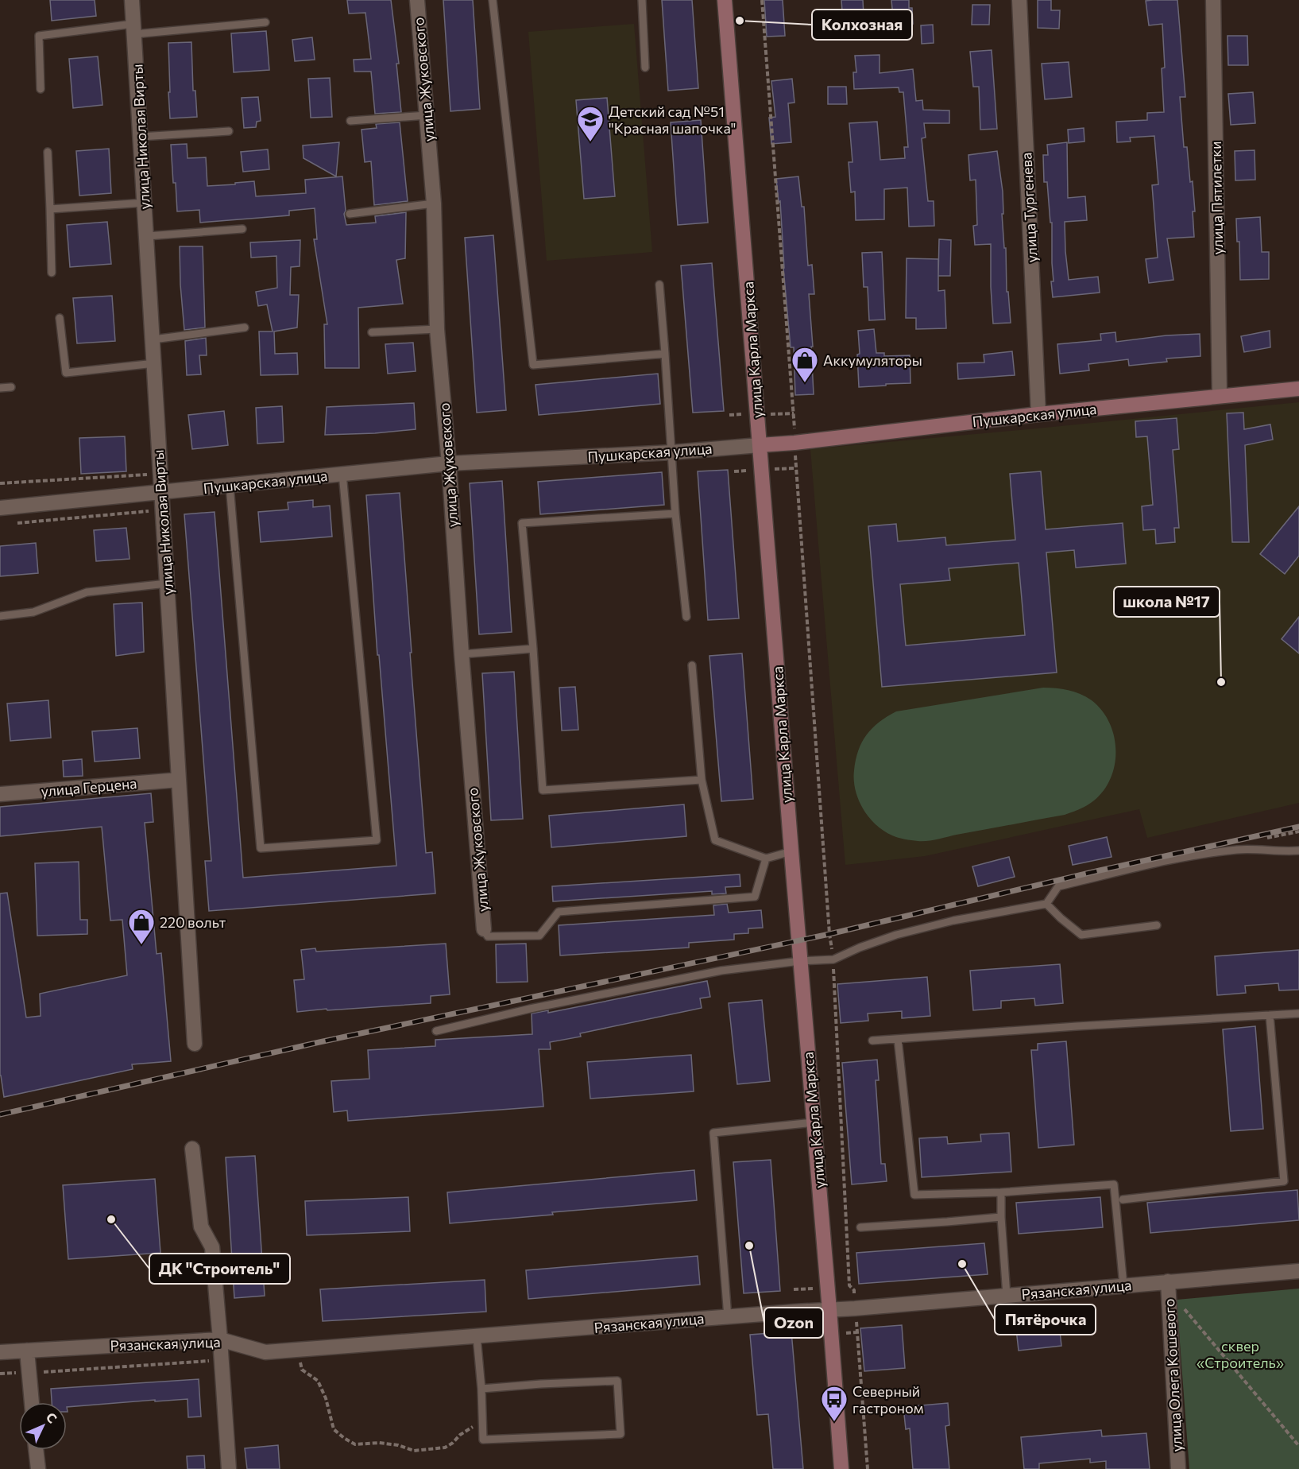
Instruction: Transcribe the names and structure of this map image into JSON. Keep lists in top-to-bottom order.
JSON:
{
  "streets": {
    "main road": ["улица Карла Маркса", "Пушкарская улица"],
    "street": [
      "улица Жуковского",
      "улица Николая Вирты",
      "улица Пятилетки",
      "улица Тургенева",
      "улица Герцена",
      "Рязанская улица",
      "улица Олега Кошевого"
    ]
  },
  "crossings": [
    ["улица Жуковского", "Пушкарская улица"],
    ["улица Николая Вирты", "Пушкарская улица"],
    ["улица Николая Вирты", "улица Герцена"],
    ["улица Пятилетки", "Пушкарская улица"],
    ["улица Тургенева", "Пушкарская улица"],
    ["улица Карла Маркса", "Пушкарская улица"],
    ["улица Карла Маркса", "Рязанская улица"],
    ["Рязанская улица", "улица Олега Кошевого"]
  ],
  "parks": ["сквер «Строитель»"],
  "places": {
    "other": [
      "Колхозная",
      "школа №17",
      "ДК \"Строитель\"",
      "Ozon",
      "Пятёрочка"
    ],
    "school or university": ["Детский сад №51 \"Красная шапочка\""],
    "shop": ["Аккумуляторы", "220 вольт"],
    "bus stop": ["Северный гастроном"]
  },
  "north": "top right"
}
